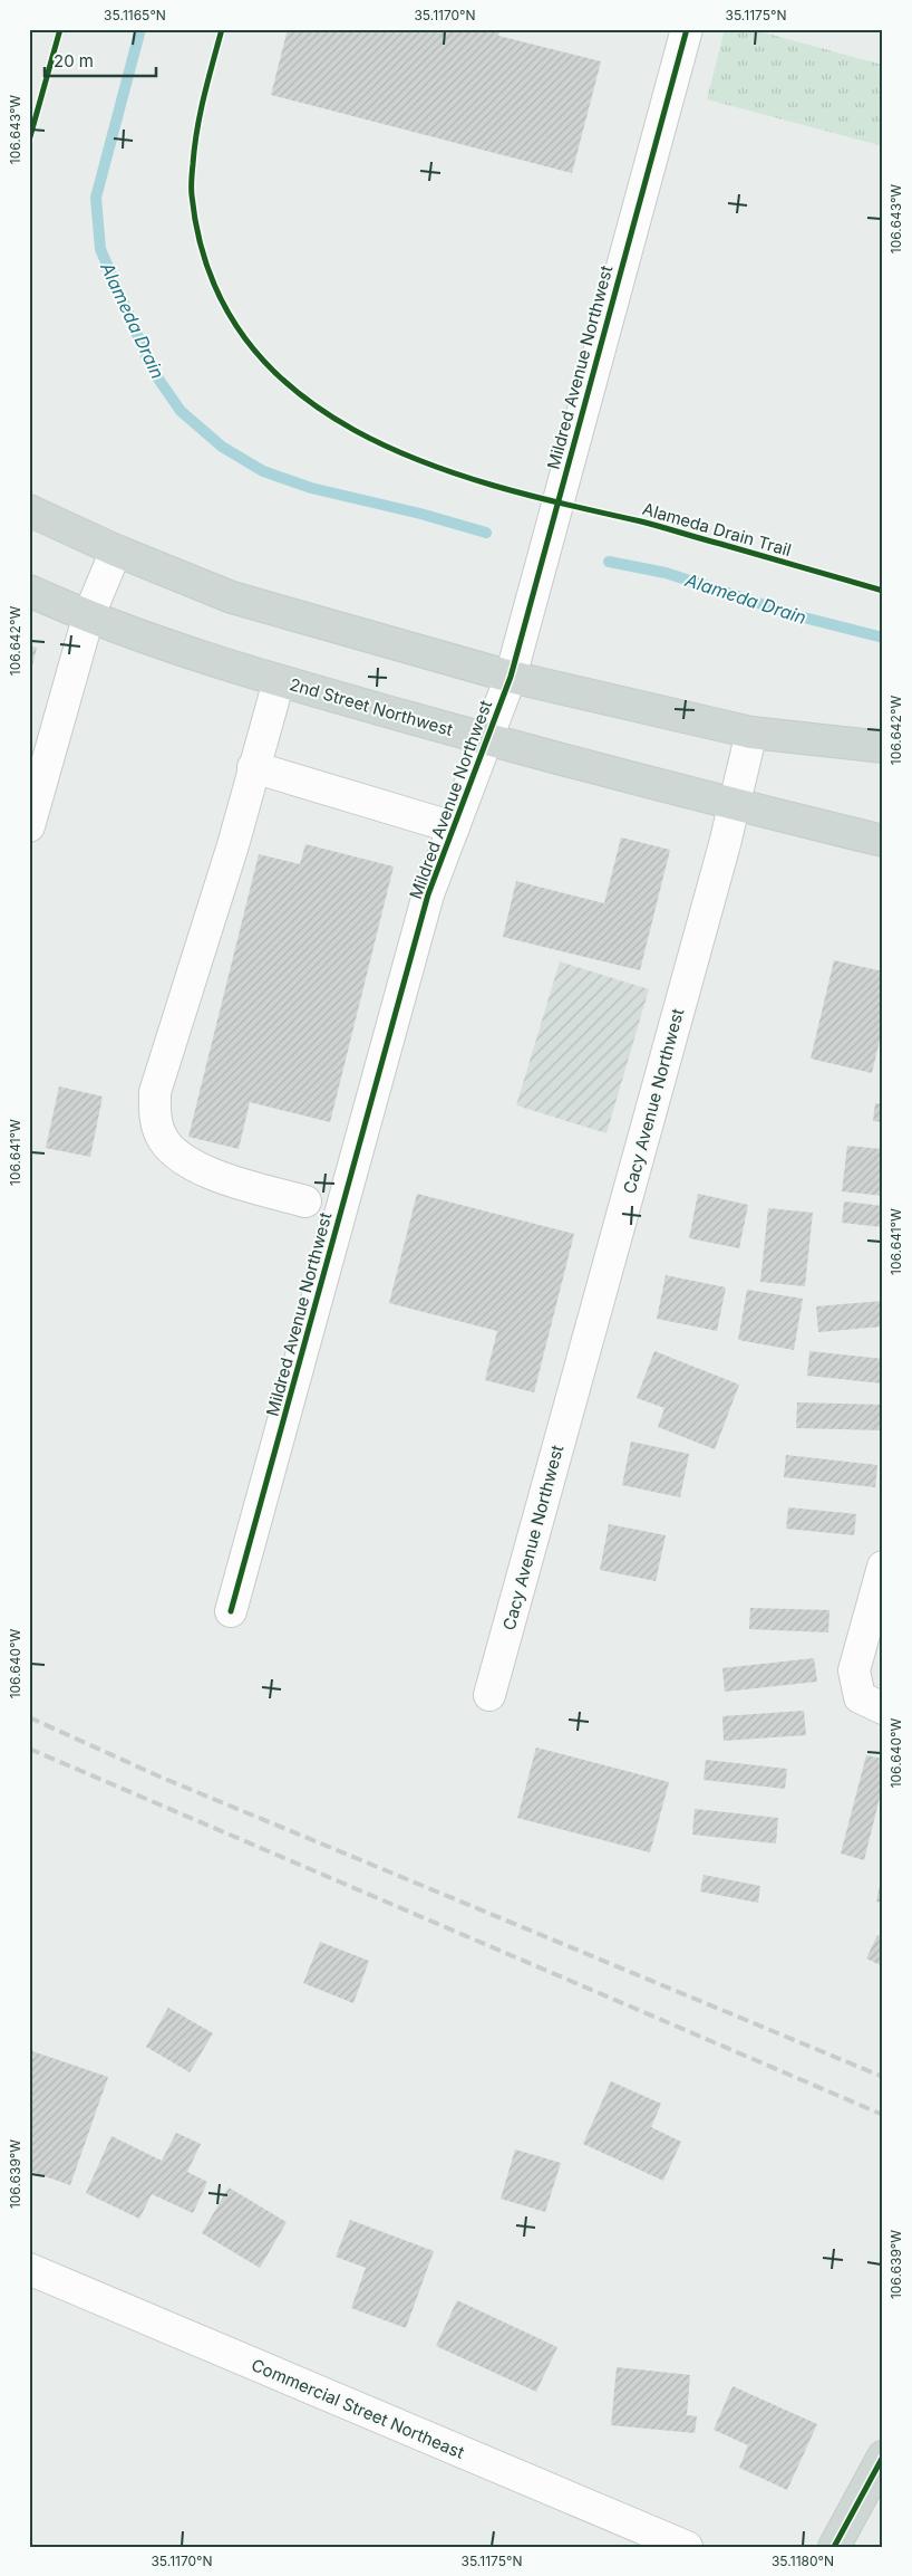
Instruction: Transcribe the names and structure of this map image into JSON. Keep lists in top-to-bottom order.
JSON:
{
  "streets": {
    "main road": ["2nd Street Northwest"],
    "street": ["Mildred Avenue Northwest", "Cacy Avenue Northwest", "Commercial Street Northeast"],
    "cycle path": ["Alameda Drain Trail"]
  },
  "crossings": [
    ["Mildred Avenue Northwest", "2nd Street Northwest"],
    ["2nd Street Northwest", "Cacy Avenue Northwest"]
  ],
  "water": ["Alameda Drain"],
  "scale_bar": "20 m",
  "coordinates": [
    "35.1165°N",
    "35.1170°N",
    "35.1175°N",
    "106.643°W",
    "106.642°W",
    "106.641°W",
    "106.640°W",
    "106.639°W",
    "35.1180°N"
  ]
}
